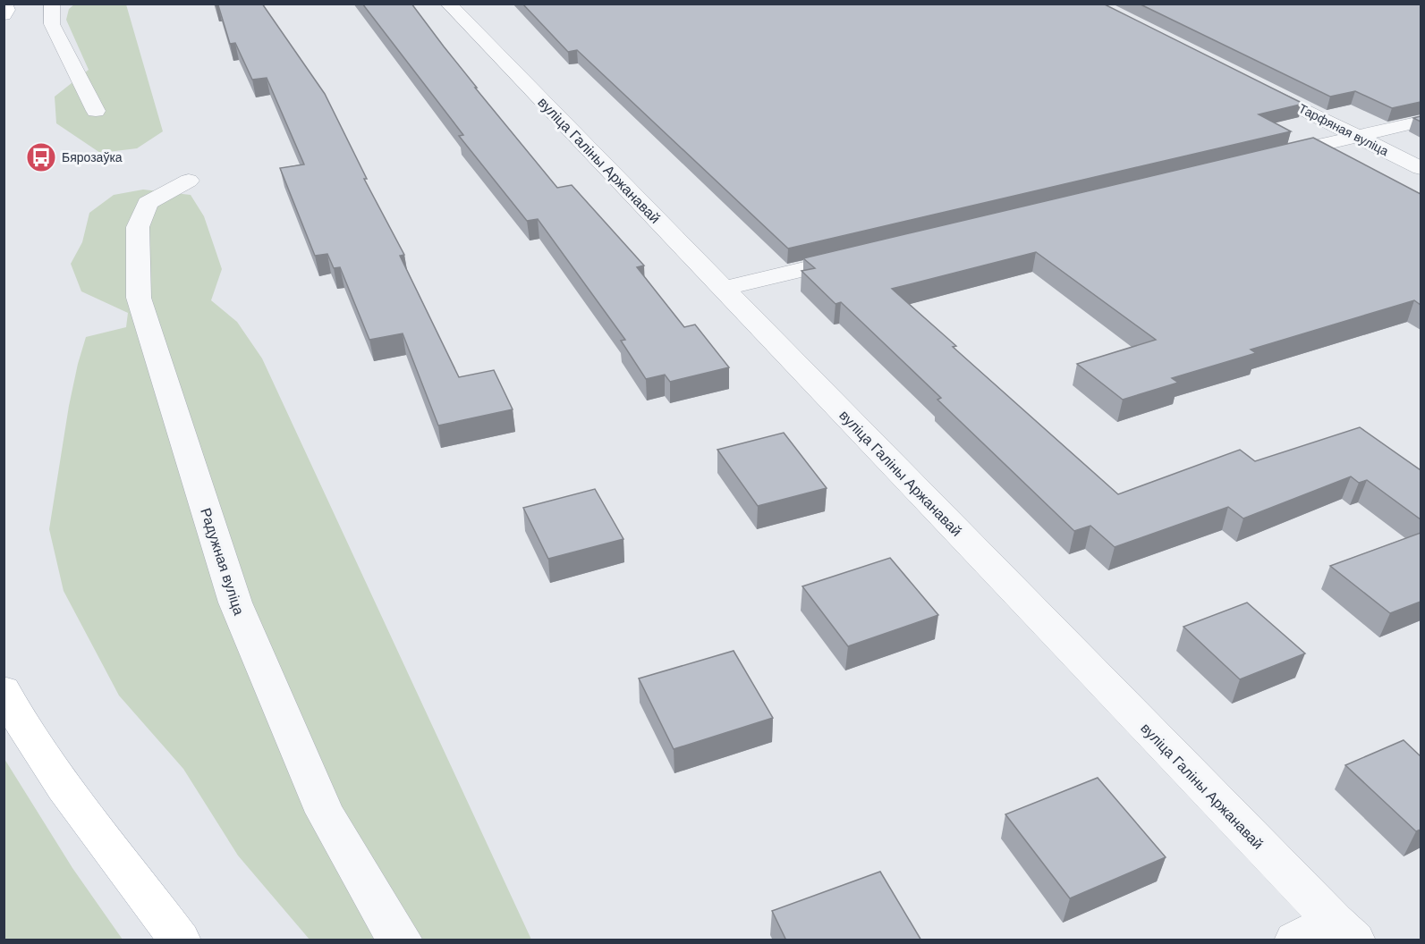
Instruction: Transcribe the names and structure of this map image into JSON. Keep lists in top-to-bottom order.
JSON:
{
  "streets": {
    "street": ["Тарфяная вуліца", "вуліца Галіны Аржанавай", "Радужная вуліца"]
  },
  "places": {
    "bus stop": ["Бярозаўка"]
  }
}
